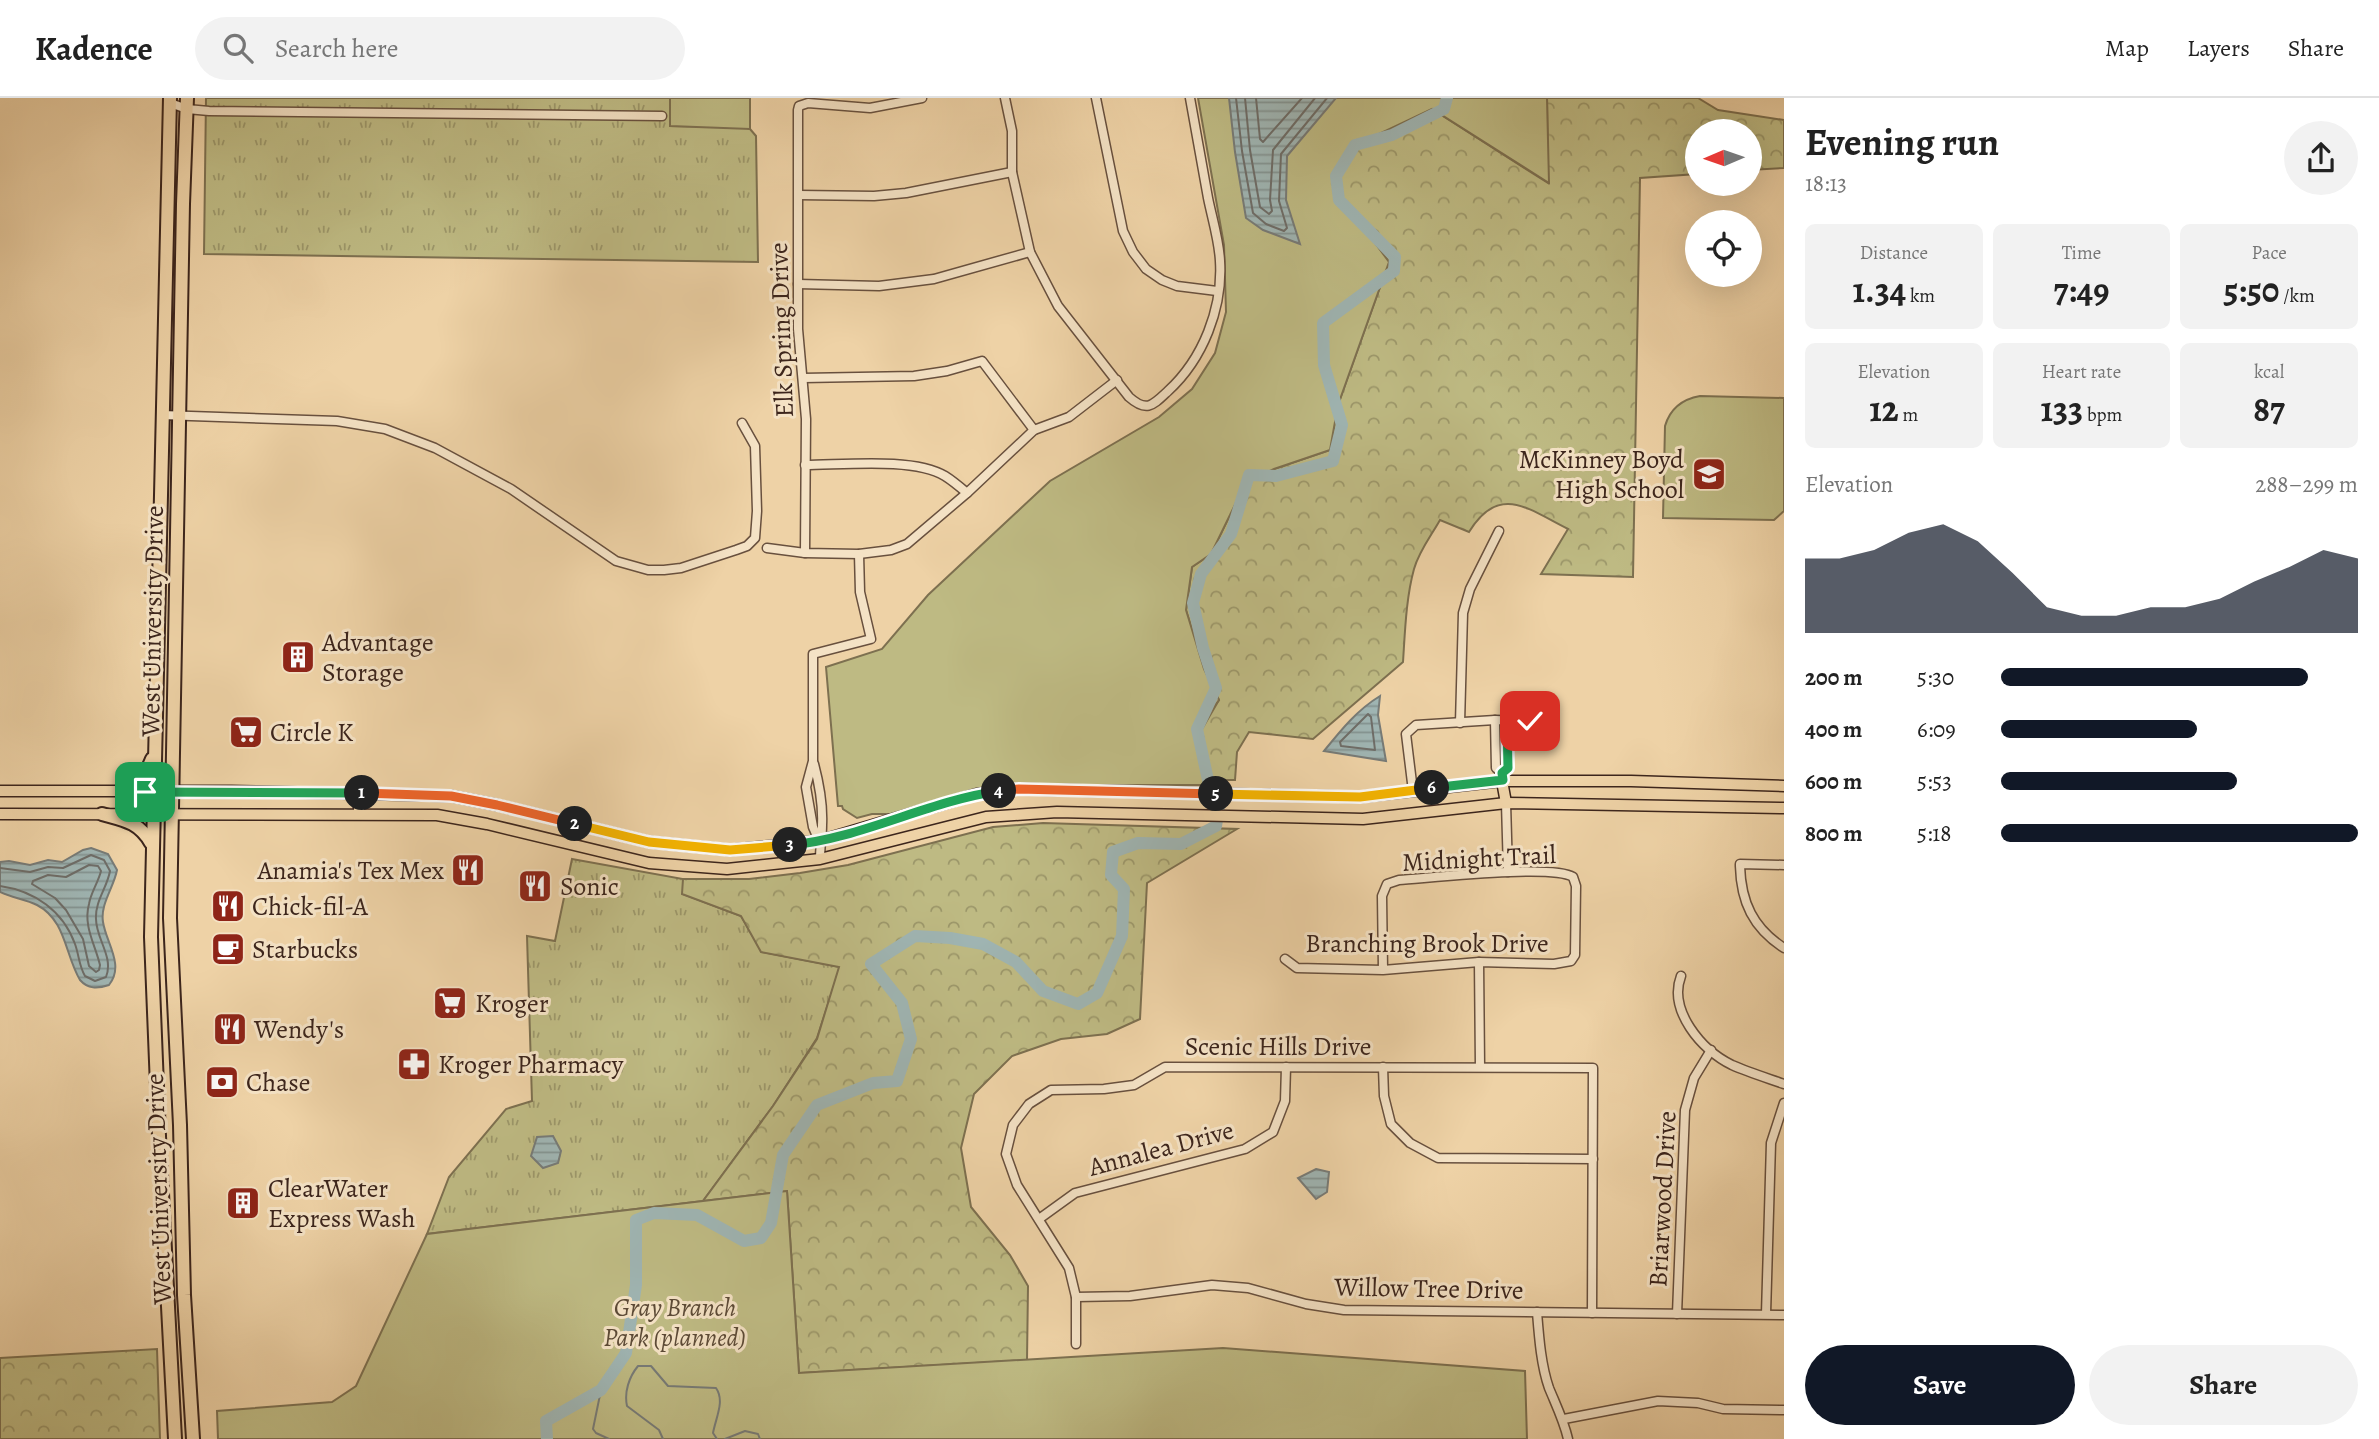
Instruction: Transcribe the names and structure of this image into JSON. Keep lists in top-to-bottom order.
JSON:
{
  "streets": {
    "highway": ["West University Drive"],
    "street": [
      "Elk Spring Drive",
      "Midnight Trail",
      "Branching Brook Drive",
      "Scenic Hills Drive",
      "Annalea Drive",
      "Briarwood Drive",
      "Willow Tree Drive"
    ]
  },
  "crossings": [
    ["Midnight Trail", "Branching Brook Drive"],
    ["Scenic Hills Drive", "Annalea Drive"],
    ["Briarwood Drive", "Willow Tree Drive"]
  ],
  "parks": ["Gray Branch Park (planned)"],
  "places": {
    "school or university": ["McKinney Boyd High School"],
    "building": ["Advantage Storage", "ClearWater Express Wash"],
    "supermarket": ["Circle K", "Kroger"],
    "restaurant": [
      "Anamia's Tex Mex",
      "Sonic",
      "Chick-fil-A",
      "Wendy's"
    ],
    "cafe": ["Starbucks"],
    "pharmacy": ["Kroger Pharmacy"],
    "bank": ["Chase"]
  },
  "north": "left",
  "page": {
    "header": "Kadence",
    "search": "Search here",
    "nav": ["Map", "Layers", "Share"],
    "heading": ["Evening run", "18:13"],
    "stats": [
      ["Distance", "1.34 km"],
      ["Time", "7:49"],
      ["Pace", "5:50 /km"],
      ["Elevation", "12 m"],
      ["Heart rate", "133 bpm"],
      ["kcal", "87"]
    ],
    "chart": ["Elevation", "288–299 m"],
    "list": [
      {
        "name": "200 m",
        "note": "5:30"
      },
      {
        "name": "400 m",
        "note": "6:09"
      },
      {
        "name": "600 m",
        "note": "5:53"
      },
      {
        "name": "800 m",
        "note": "5:18"
      }
    ],
    "pins": [
      "6",
      "4",
      "1",
      "5",
      "2",
      "3"
    ],
    "buttons": ["Save", "Share"]
  }
}
